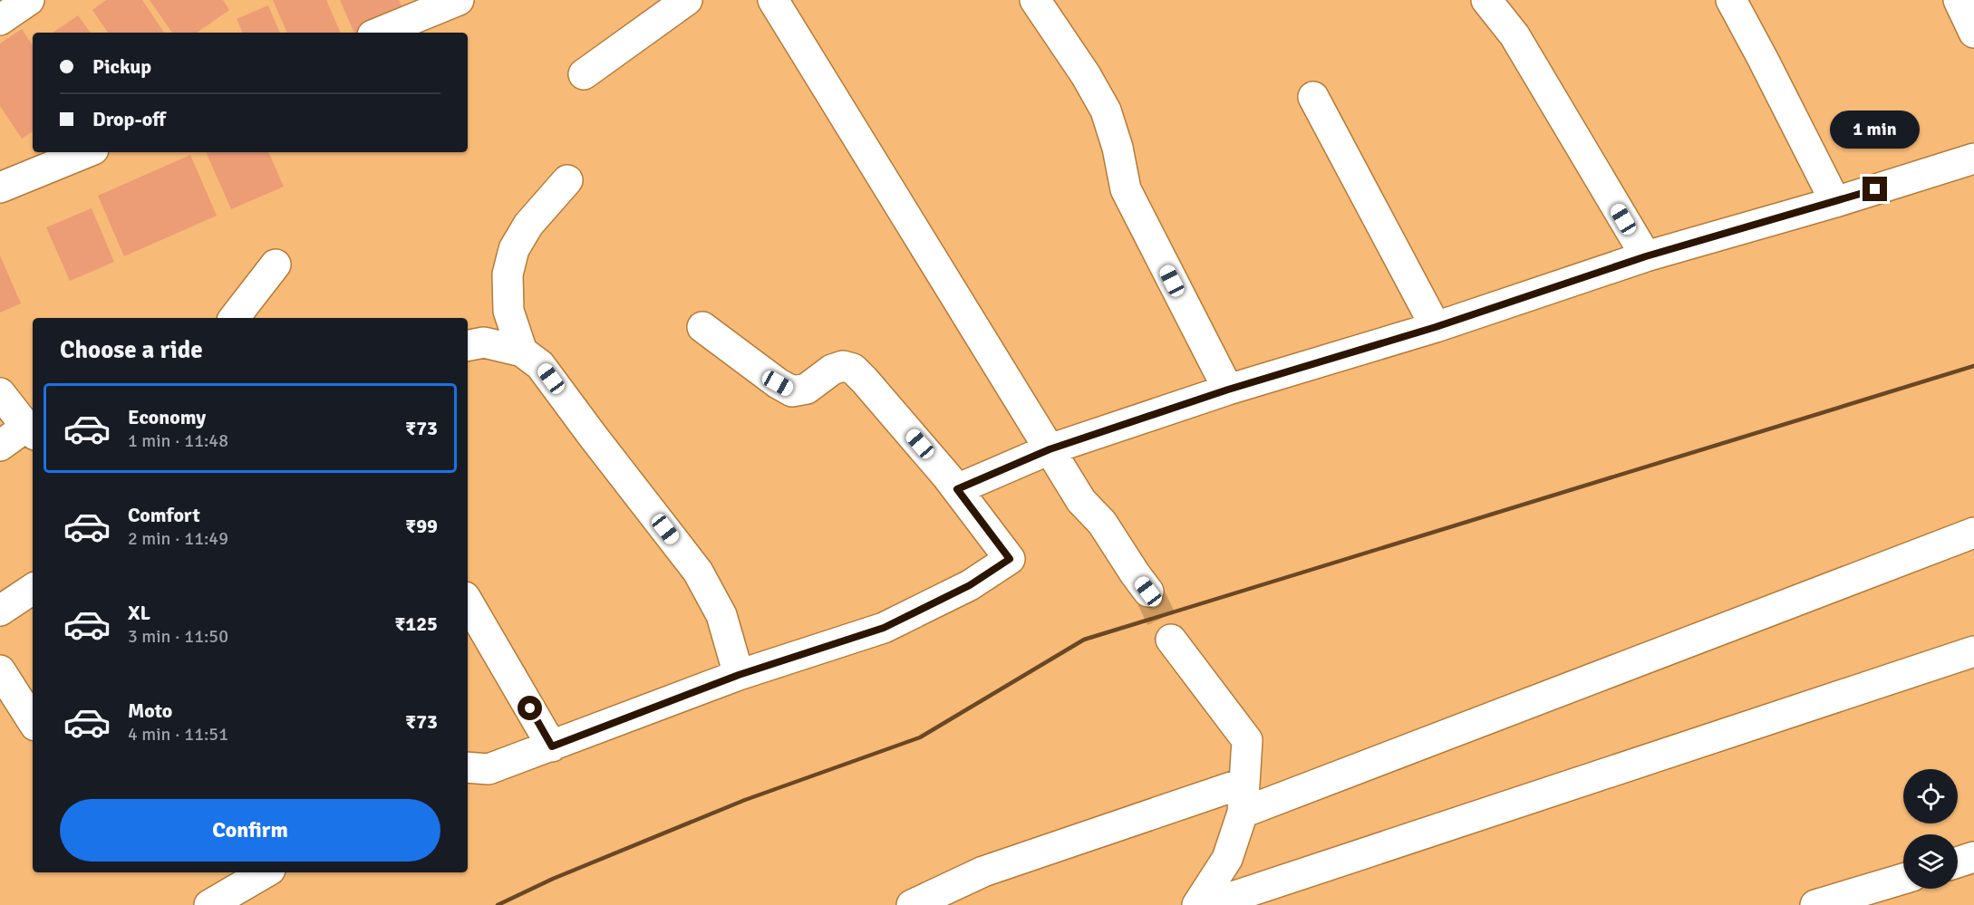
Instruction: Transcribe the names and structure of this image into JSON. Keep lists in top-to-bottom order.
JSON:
{
  "page": {
    "banner": ["Pickup", "Drop-off"],
    "bubble": "1 min",
    "heading": "Choose a ride",
    "list": [
      {
        "name": "Economy",
        "note": "1 min · 11:48",
        "value": "₹73"
      },
      {
        "name": "Comfort",
        "note": "2 min · 11:49",
        "value": "₹99"
      },
      {
        "name": "XL",
        "note": "3 min · 11:50",
        "value": "₹125"
      },
      {
        "name": "Moto",
        "note": "4 min · 11:51",
        "value": "₹73"
      }
    ],
    "buttons": "Confirm"
  }
}
